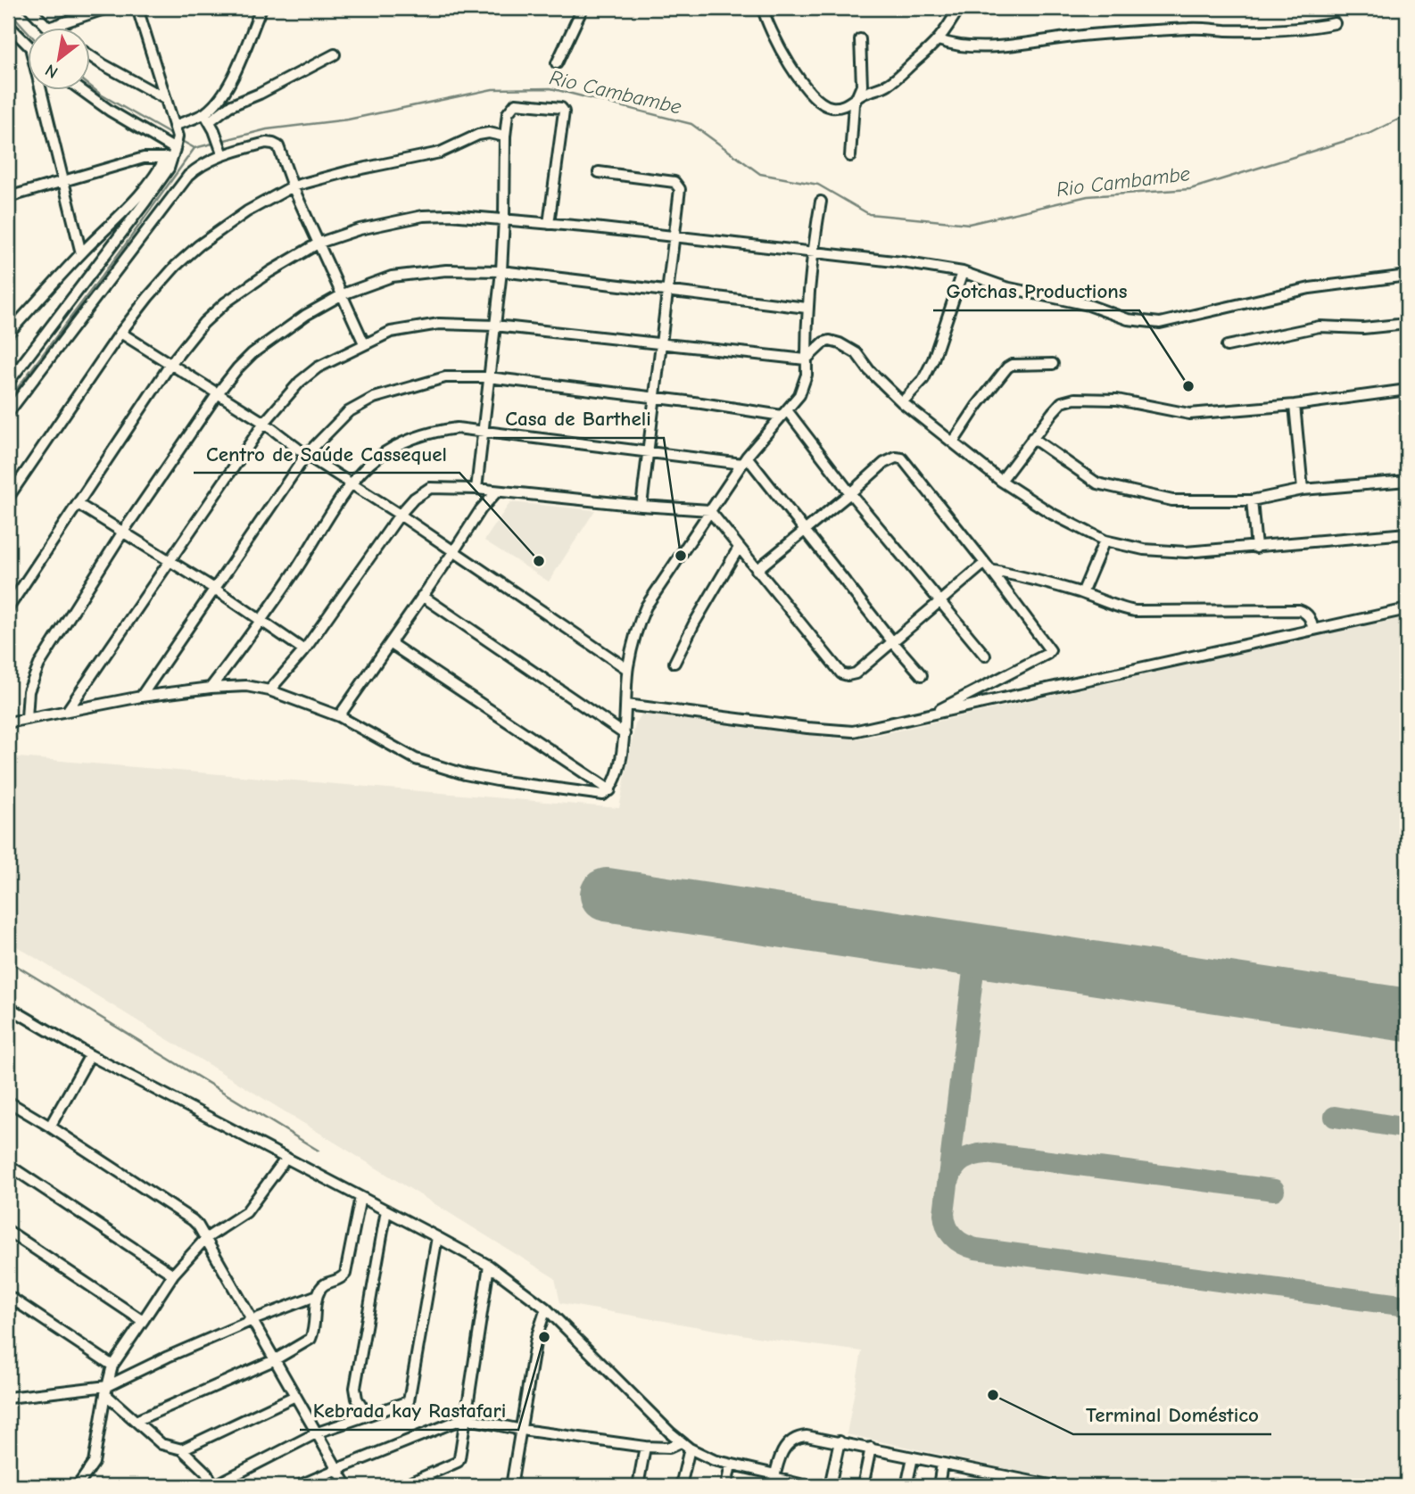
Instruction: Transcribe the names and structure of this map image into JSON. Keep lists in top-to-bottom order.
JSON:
{
  "water": ["Rio Cambambe"],
  "places": [
    "Gotchas Productions",
    "Casa de Bartheli",
    "Centro de Saúde Cassequel",
    "Kebrada kay Rastafari",
    "Terminal Doméstico"
  ],
  "north": "bottom left"
}
